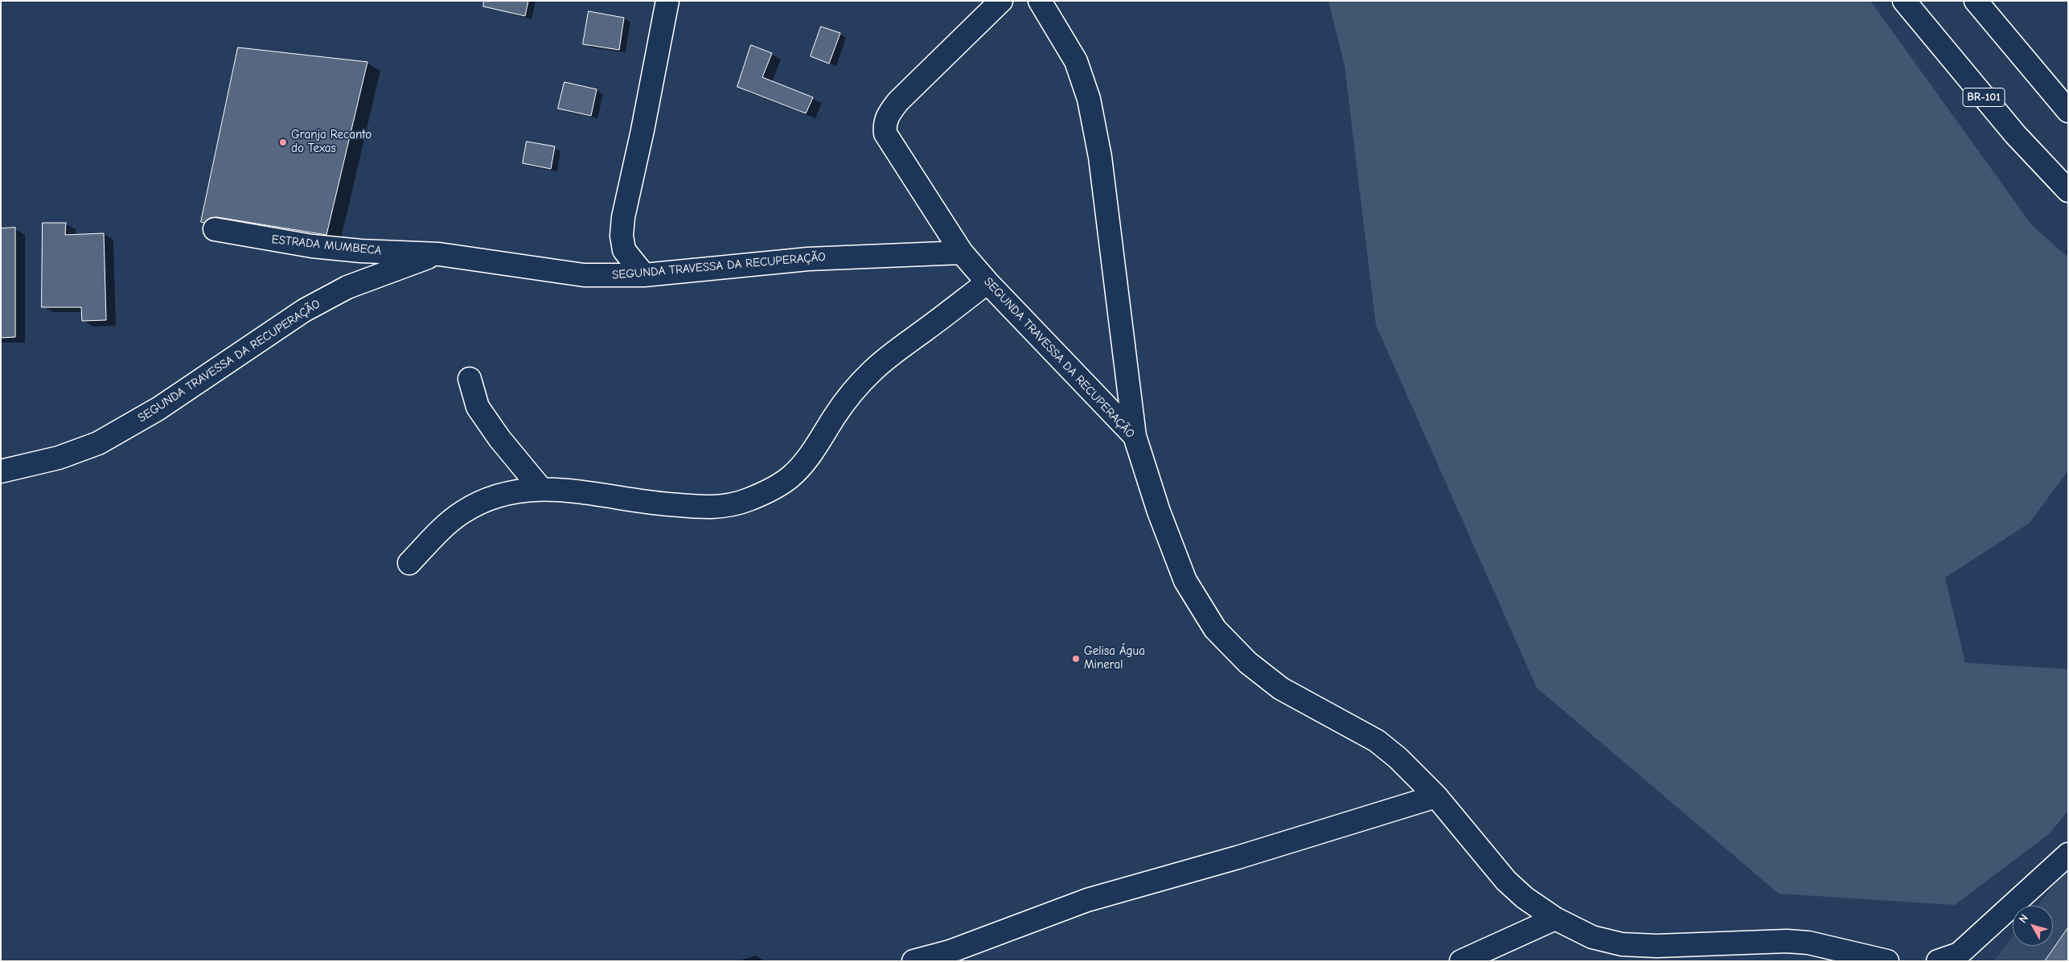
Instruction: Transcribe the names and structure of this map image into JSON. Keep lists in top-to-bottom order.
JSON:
{
  "streets": {
    "main road": ["BR-101", "ESTRADA MUMBECA", "SEGUNDA TRAVESSA DA RECUPERAÇÃO"]
  },
  "crossings": [
    ["ESTRADA MUMBECA", "SEGUNDA TRAVESSA DA RECUPERAÇÃO"]
  ],
  "places": ["Granja Recanto do Texas", "Gelisa Água Mineral"],
  "north": "top left"
}
